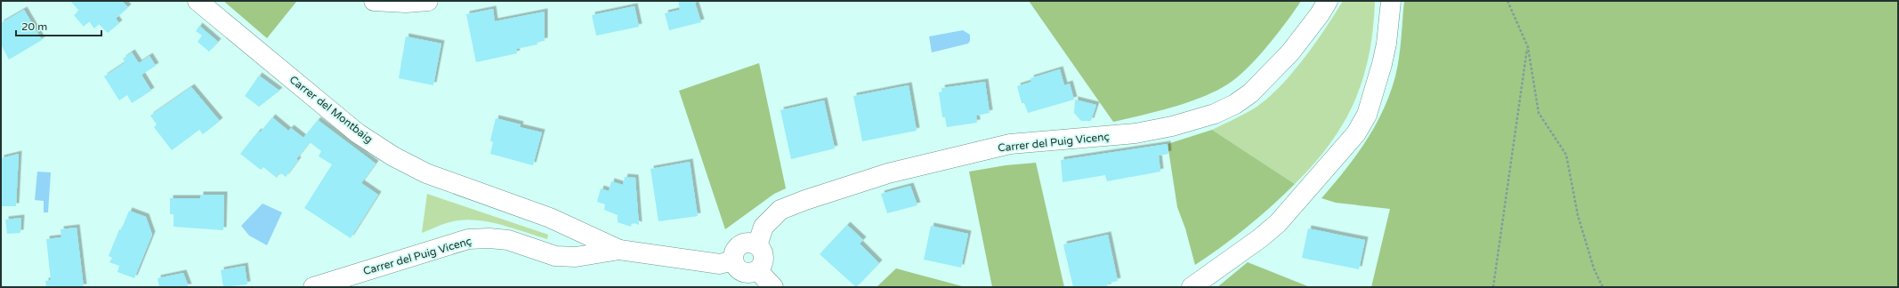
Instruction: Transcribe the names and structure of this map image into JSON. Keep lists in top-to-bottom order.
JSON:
{
  "streets": {
    "street": ["Carrer del Montbaig", "Carrer del Puig Vicenç"]
  },
  "crossings": [
    ["Carrer del Montbaig", "Carrer del Puig Vicenç"]
  ],
  "scale_bar": "20 m"
}
